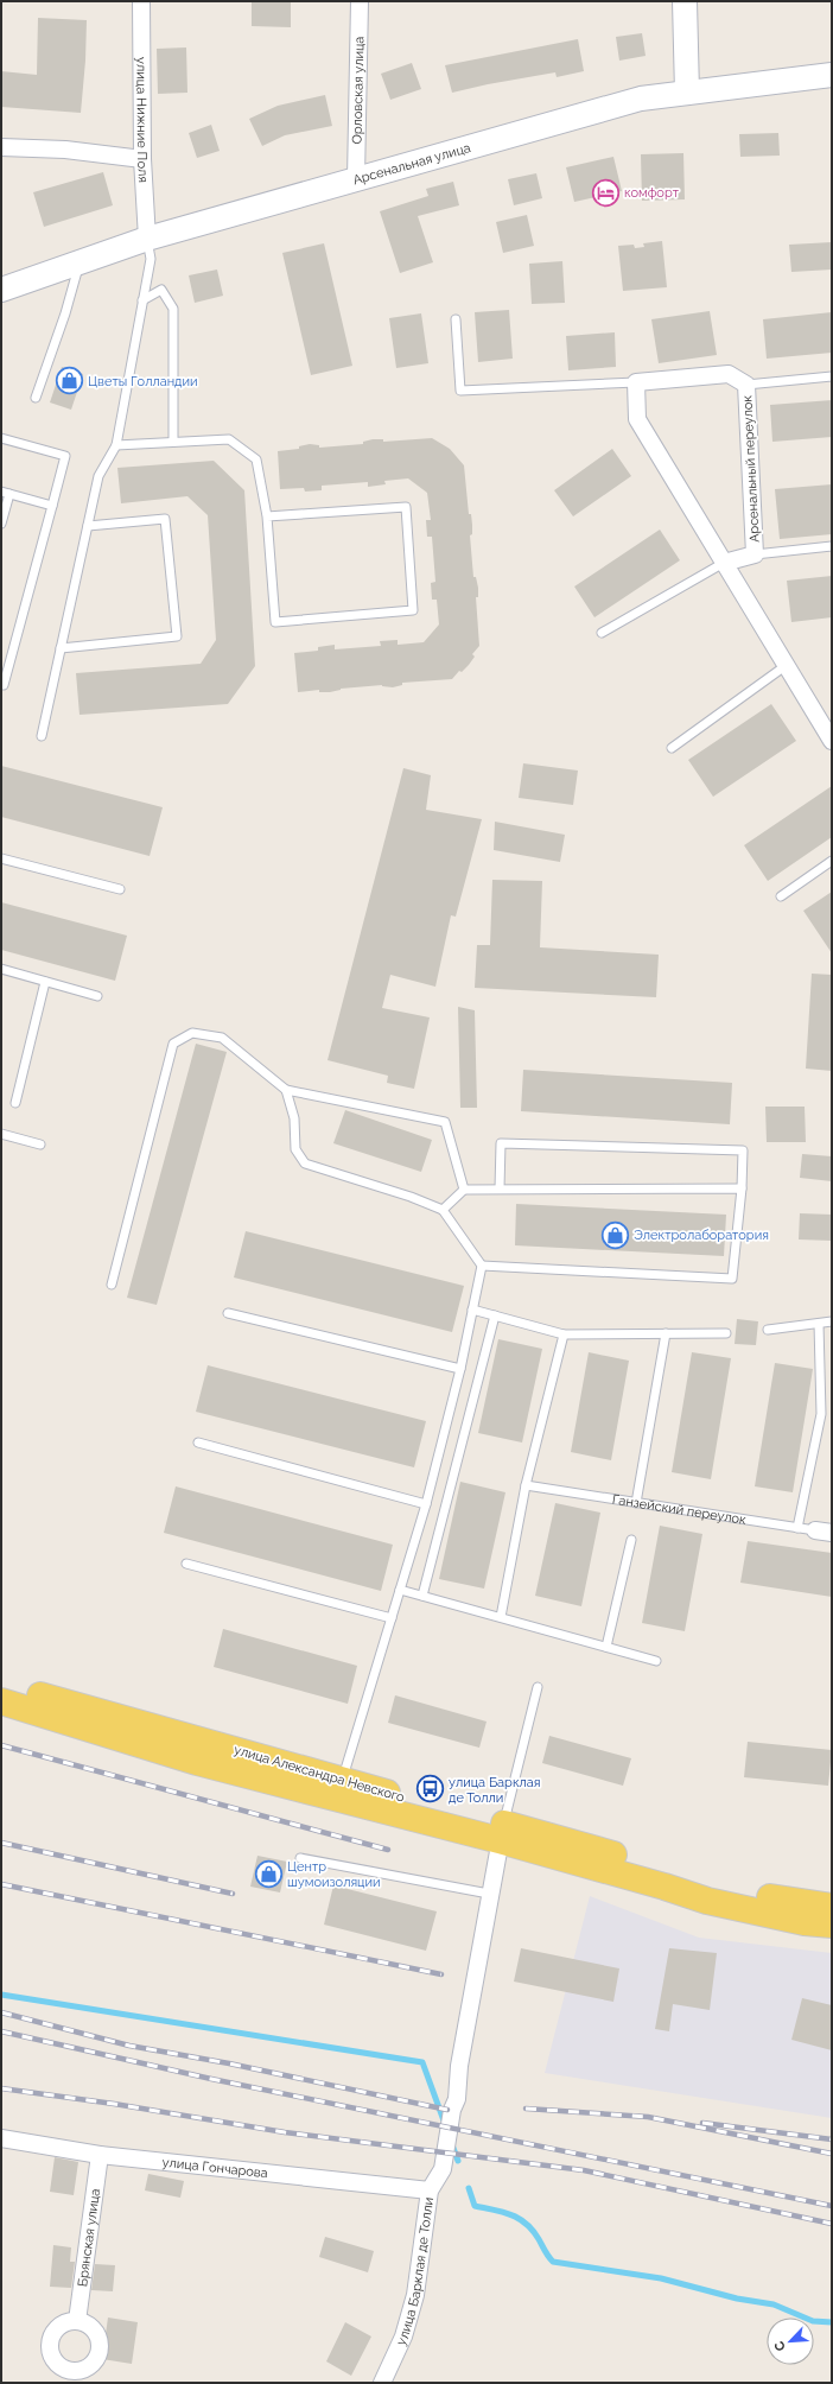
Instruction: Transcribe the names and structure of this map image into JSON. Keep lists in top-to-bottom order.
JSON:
{
  "streets": {
    "main road": ["улица Александра Невского"],
    "street": [
      "Орловская улица",
      "улица Нижние Поля",
      "Арсенальная улица",
      "Арсенальный переулок",
      "улица Гончарова",
      "Брянская улица",
      "улица Барклая де Толли"
    ],
    "lane": ["Ганзейский переулок"]
  },
  "crossings": [
    ["Орловская улица", "Арсенальная улица"],
    ["улица Нижние Поля", "Арсенальная улица"],
    ["улица Александра Невского", "улица Барклая де Толли"],
    ["улица Гончарова", "Брянская улица"],
    ["улица Гончарова", "улица Барклая де Толли"]
  ],
  "places": {
    "hotel": ["комфорт"],
    "shop": ["Цветы Голландии", "Электролаборатория", "Центр шумоизоляции"],
    "bus stop": ["улица Барклая де Толли"]
  },
  "north": "bottom left"
}
